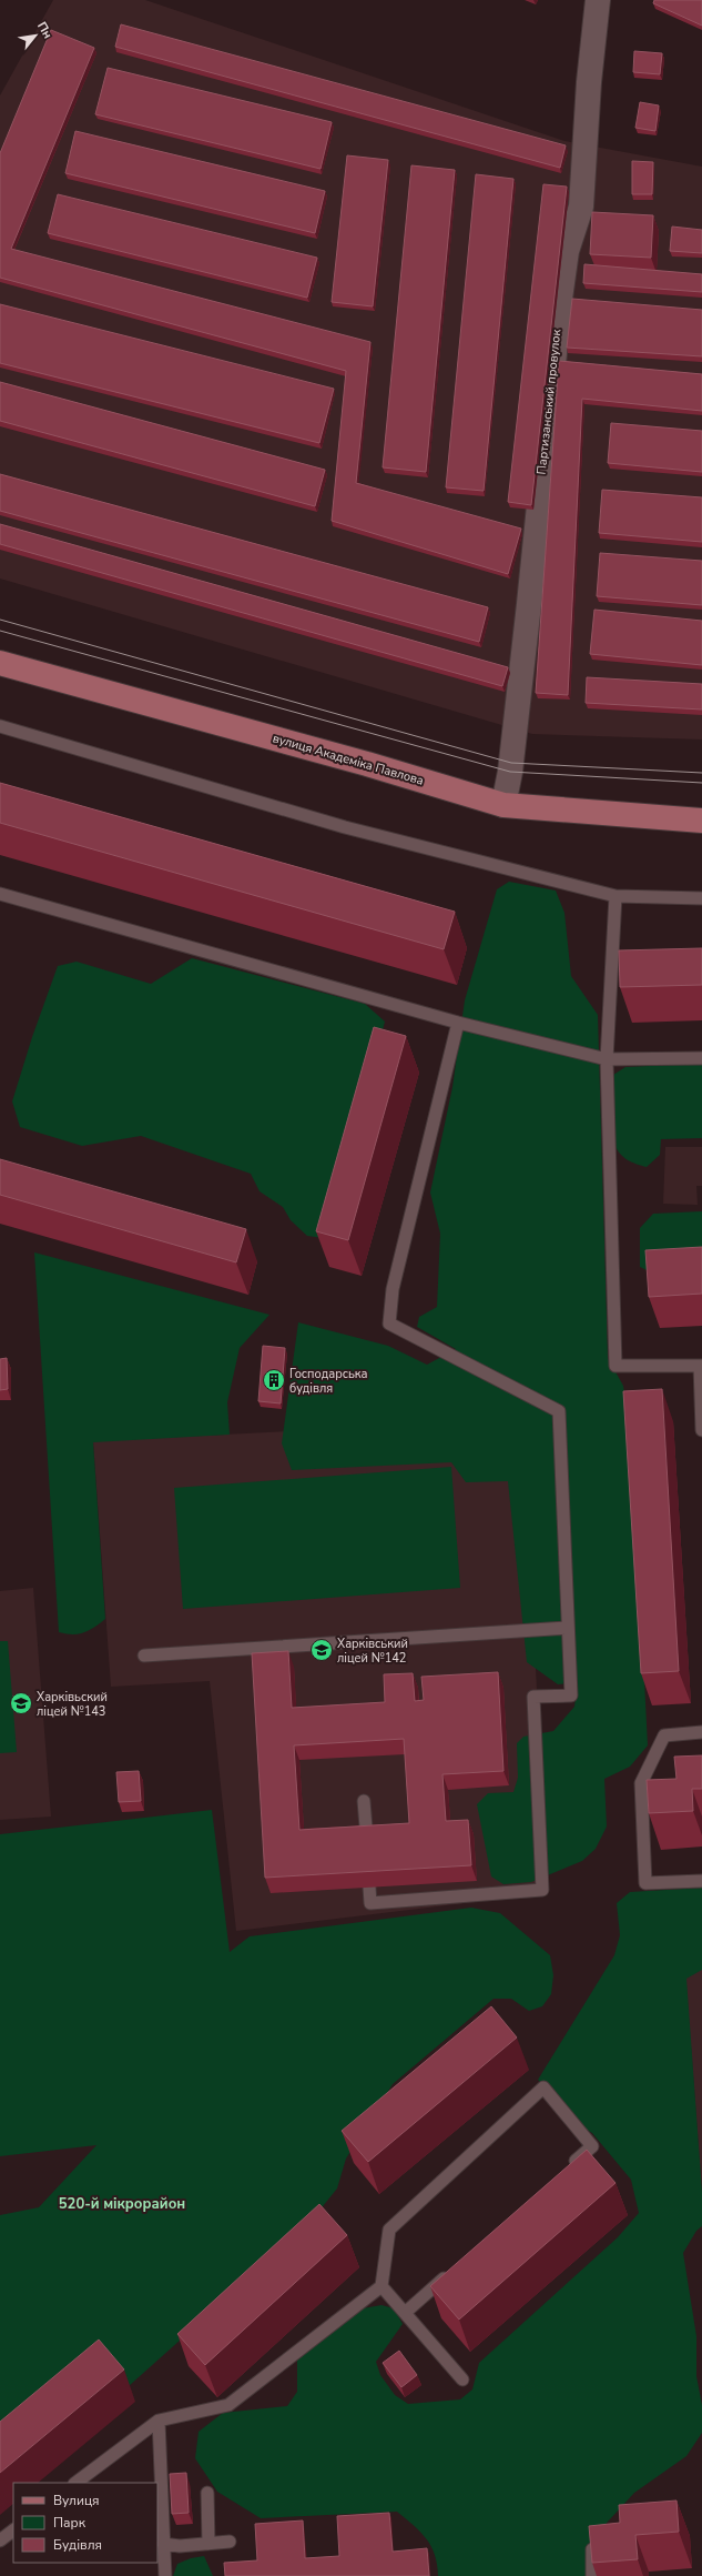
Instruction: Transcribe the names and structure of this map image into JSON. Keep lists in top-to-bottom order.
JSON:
{
  "streets": {
    "main road": ["вулиця Академіка Павлова"],
    "street": ["Партизанський провулок"]
  },
  "crossings": [
    ["Партизанський провулок", "вулиця Академіка Павлова"]
  ],
  "districts": ["520-й мікрорайон"],
  "places": {
    "building": ["Господарська будівля"],
    "school or university": ["Харківський ліцей №142", "Харківьский ліцей №143"]
  },
  "legend": ["Вулиця", "Парк", "Будівля"],
  "north": "top right"
}
